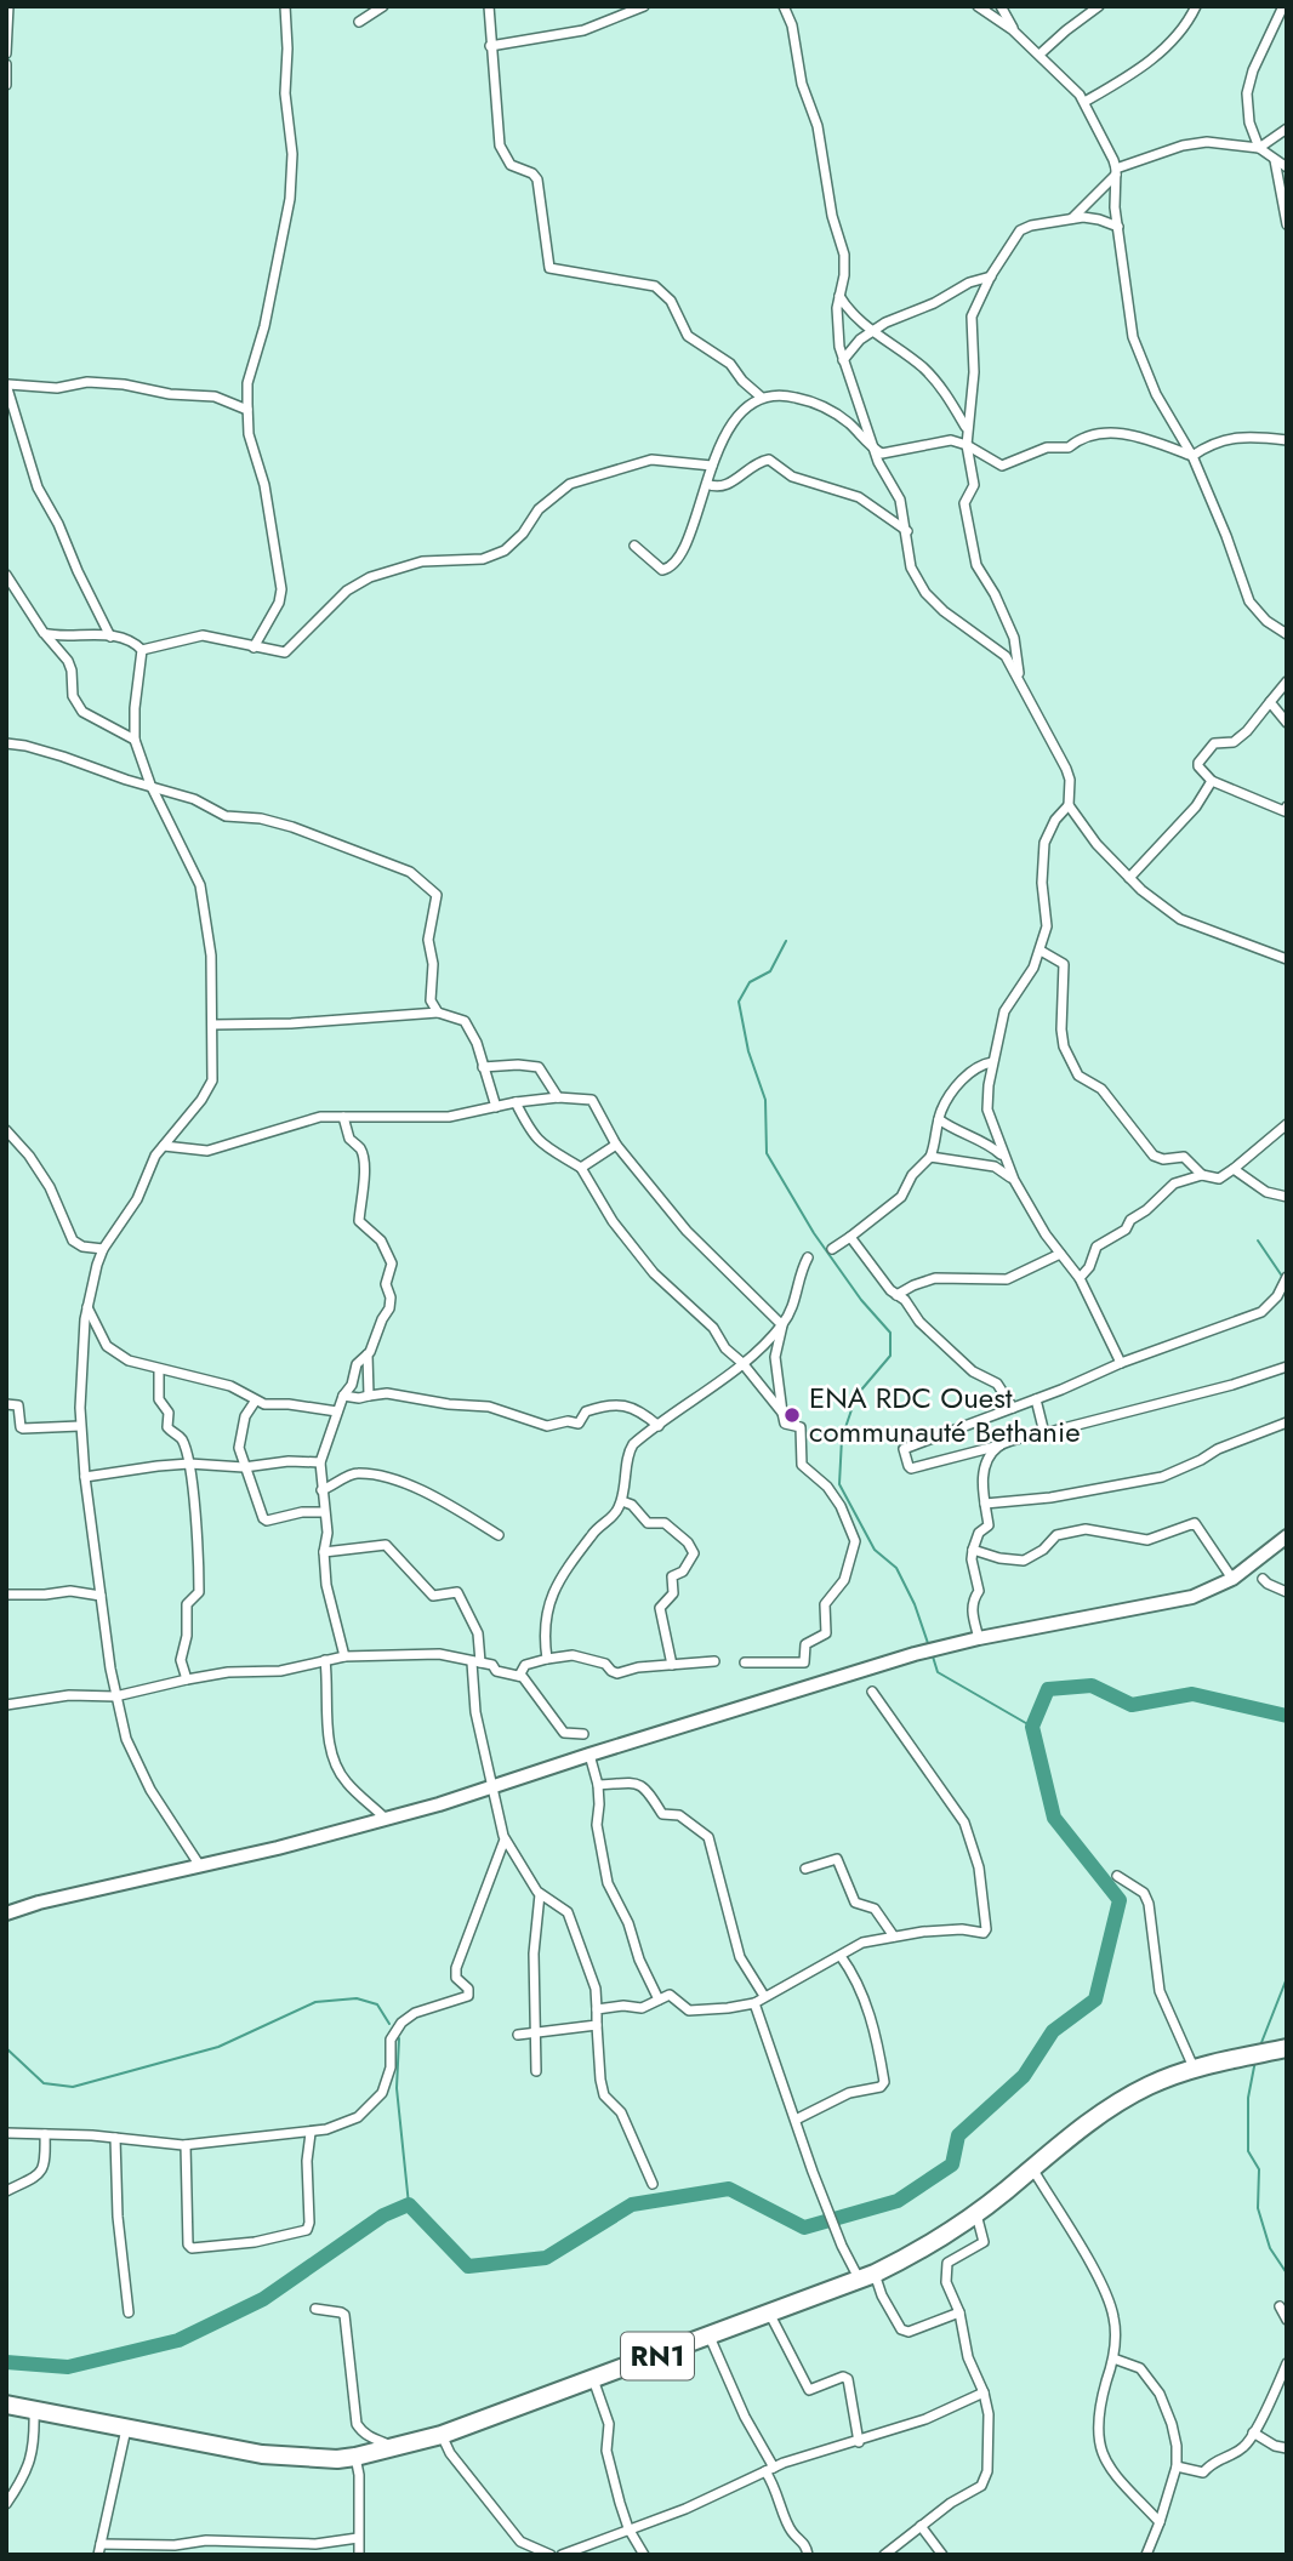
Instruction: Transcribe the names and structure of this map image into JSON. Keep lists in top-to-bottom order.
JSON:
{
  "streets": {
    "highway": ["RN1"]
  },
  "places": ["ENA RDC Ouest communauté Bethanie"]
}
